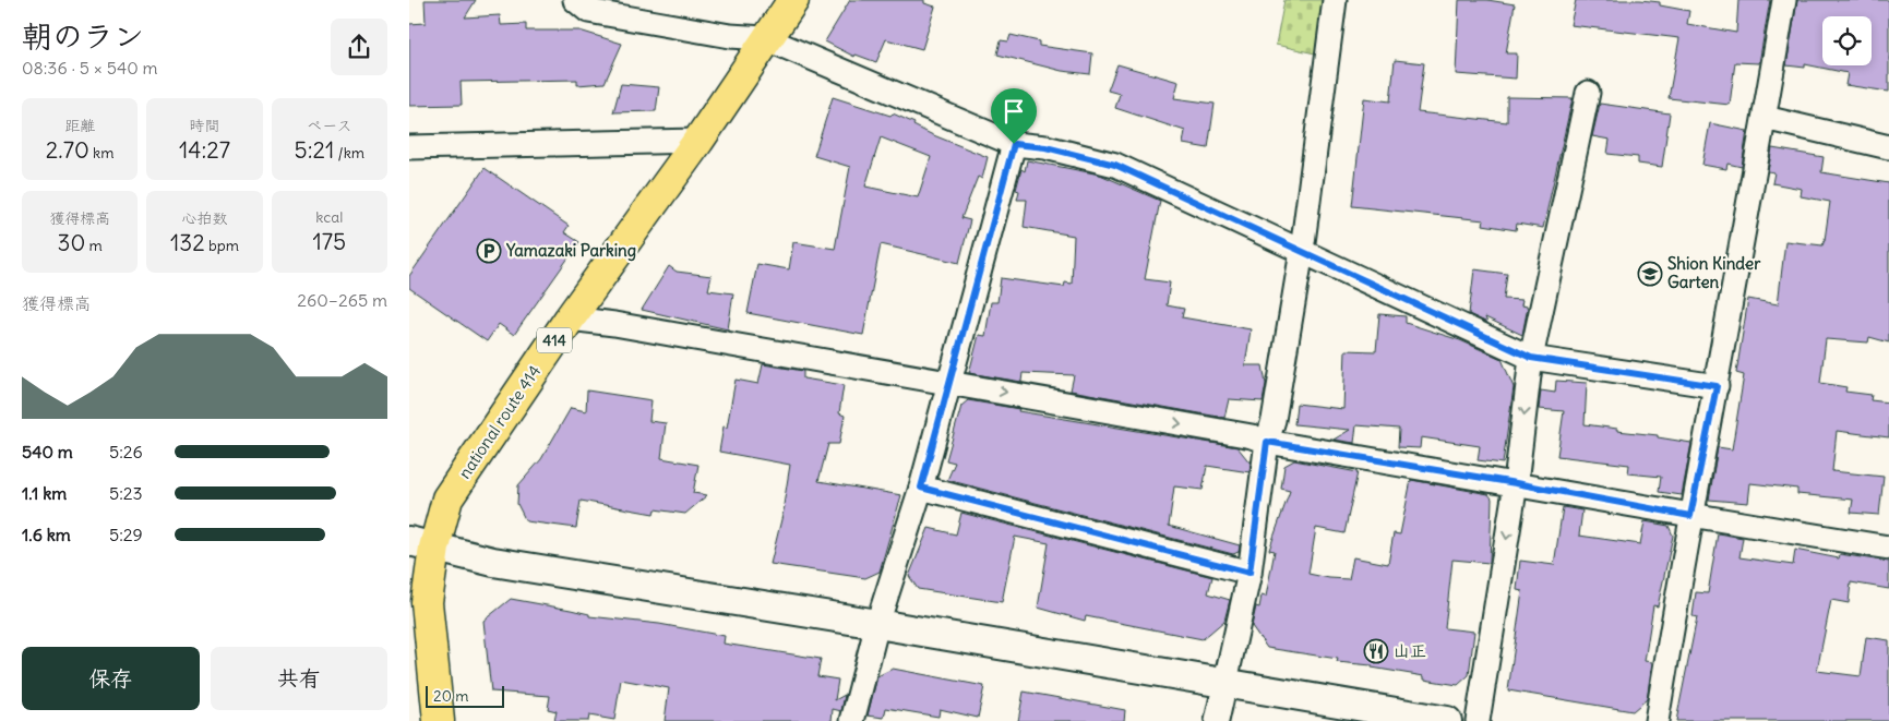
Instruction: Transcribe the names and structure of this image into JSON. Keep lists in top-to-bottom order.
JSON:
{
  "streets": {
    "highway": ["414", "national route 414"]
  },
  "places": {
    "parking": ["Yamazaki Parking"],
    "school or university": ["Shion Kinder Garten"],
    "restaurant": ["山正"]
  },
  "scale_bar": "20 m",
  "page": {
    "heading": ["朝のラン", "08:36 · 5 × 540 m"],
    "stats": [
      ["距離", "2.70 km"],
      ["時間", "14:27"],
      ["ペース", "5:21 /km"],
      ["獲得標高", "30 m"],
      ["心拍数", "132 bpm"],
      ["kcal", "175"]
    ],
    "chart": ["獲得標高", "260–265 m"],
    "list": [
      {
        "name": "540 m",
        "note": "5:26"
      },
      {
        "name": "1.1 km",
        "note": "5:23"
      },
      {
        "name": "1.6 km",
        "note": "5:29"
      }
    ],
    "buttons": ["保存", "共有"],
    "scale": "20 m"
  }
}
